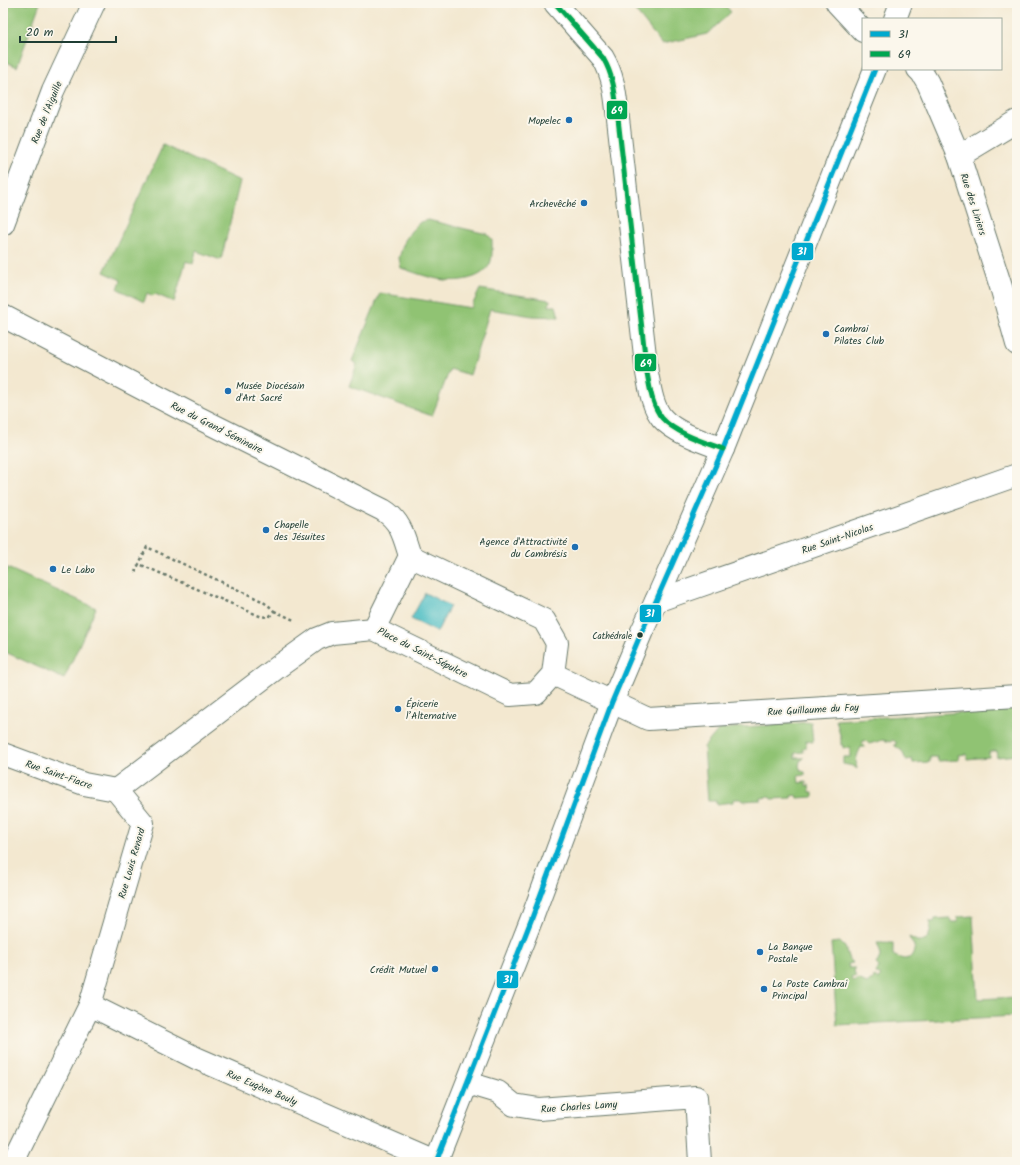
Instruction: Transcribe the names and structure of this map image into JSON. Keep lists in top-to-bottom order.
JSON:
{
  "streets": {
    "street": [
      "Rue de l'Aiguille",
      "Rue des Liniers",
      "Rue du Grand Séminaire",
      "Rue Saint-Nicolas",
      "Place du Saint-Sépulcre",
      "Rue Guillaume du Fay",
      "Rue Saint-Fiacre",
      "Rue Louis Renard",
      "Rue Eugène Bouly",
      "Rue Charles Lamy"
    ]
  },
  "crossings": [
    ["Rue du Grand Séminaire", "Place du Saint-Sépulcre"],
    ["Rue Saint-Fiacre", "Rue Louis Renard"],
    ["Rue Louis Renard", "Rue Eugène Bouly"]
  ],
  "places": [
    "Mopelec",
    "Archevêché",
    "Cambrai Pilates Club",
    "Musée Diocésain d'Art Sacré",
    "Chapelle des Jésuites",
    "Agence d'Attractivité du Cambrésis",
    "Le Labo",
    "Cathédrale",
    "Épicerie l’Alternative",
    "La Banque Postale",
    "Crédit Mutuel",
    "La Poste Cambrai Principal"
  ],
  "lines": ["transit line 69", "transit line 31"],
  "legend": ["31", "69"],
  "scale_bar": "20 m"
}
